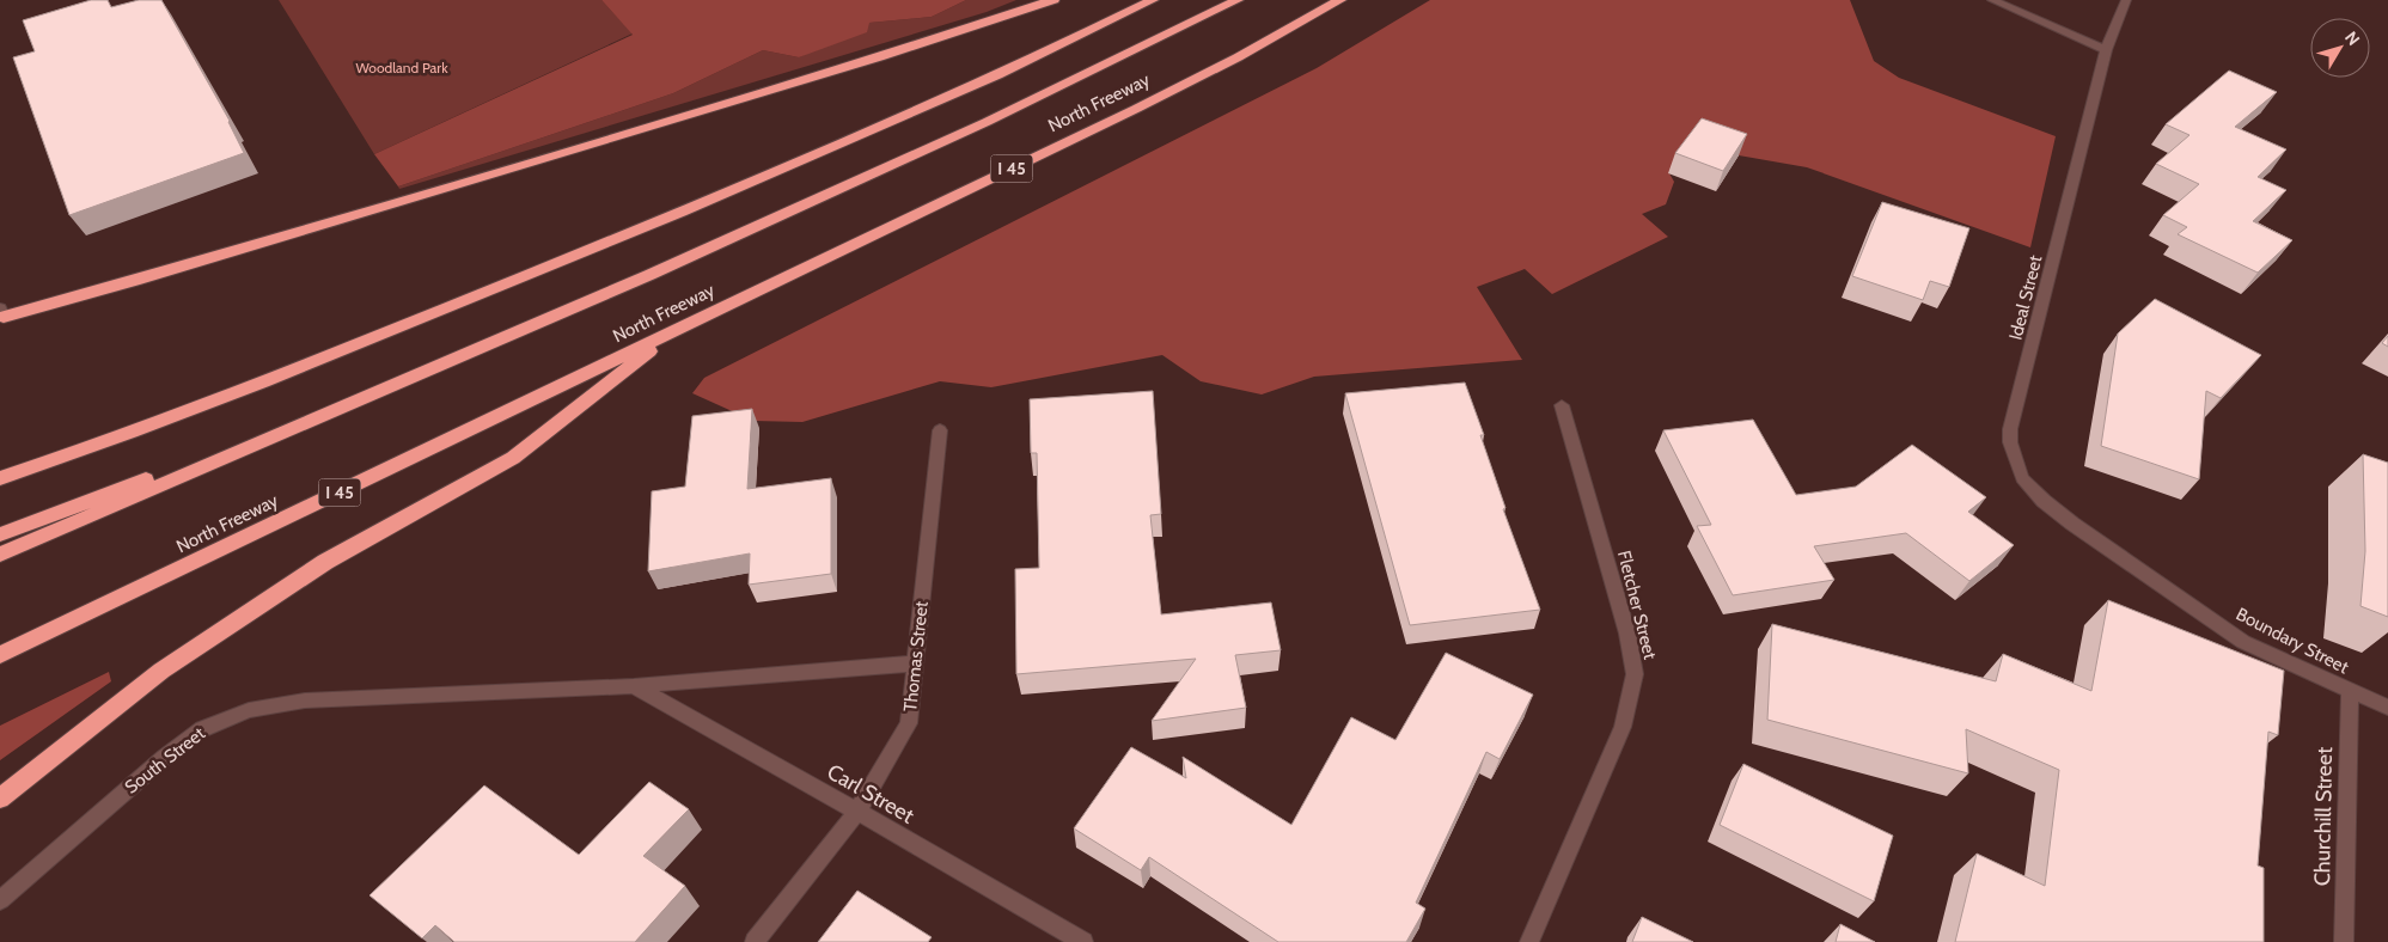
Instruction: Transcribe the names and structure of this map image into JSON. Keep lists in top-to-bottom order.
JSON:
{
  "streets": {
    "highway": ["North Freeway", "I 45"],
    "street": [
      "Ideal Street",
      "Fletcher Street",
      "Boundary Street",
      "Thomas Street",
      "South Street",
      "Carl Street",
      "Churchill Street"
    ]
  },
  "crossings": [
    ["Ideal Street", "Boundary Street"],
    ["Boundary Street", "Churchill Street"],
    ["Thomas Street", "Carl Street"],
    ["South Street", "Carl Street"]
  ],
  "parks": ["Woodland Park"],
  "north": "top right"
}
